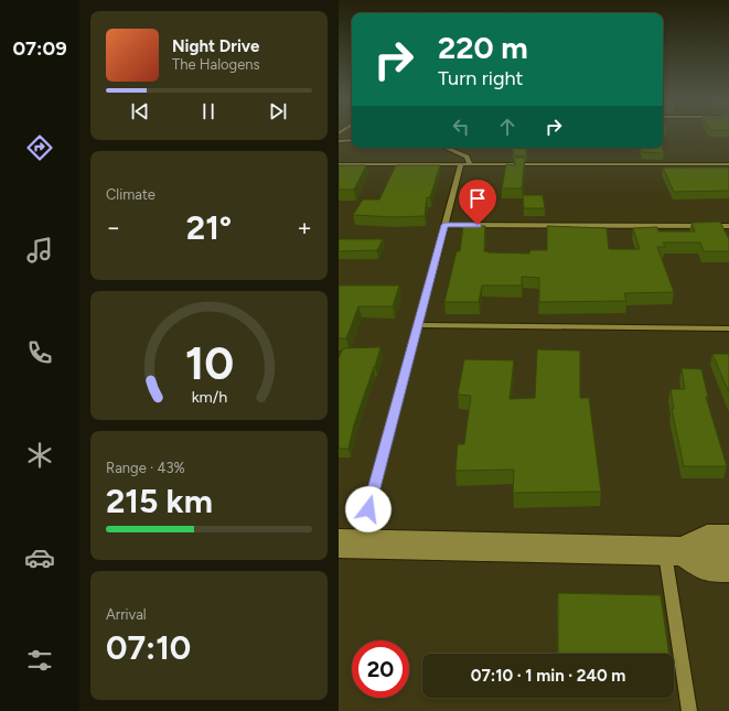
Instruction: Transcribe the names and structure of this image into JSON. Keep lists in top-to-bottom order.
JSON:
{
  "page": {
    "tabs": "07:09",
    "turn": ["220 m", "Turn right"],
    "song": ["Night Drive", "The Halogens"],
    "tile": [
      "Climate",
      ["Range · 43%", "215 km"],
      ["Arrival", "07:10"]
    ],
    "heat": ["−", "21°", "+"],
    "limit": "20",
    "trip": "07:10 · 1 min · 240 m",
    "gauge": ["10", "km/h"]
  }
}
